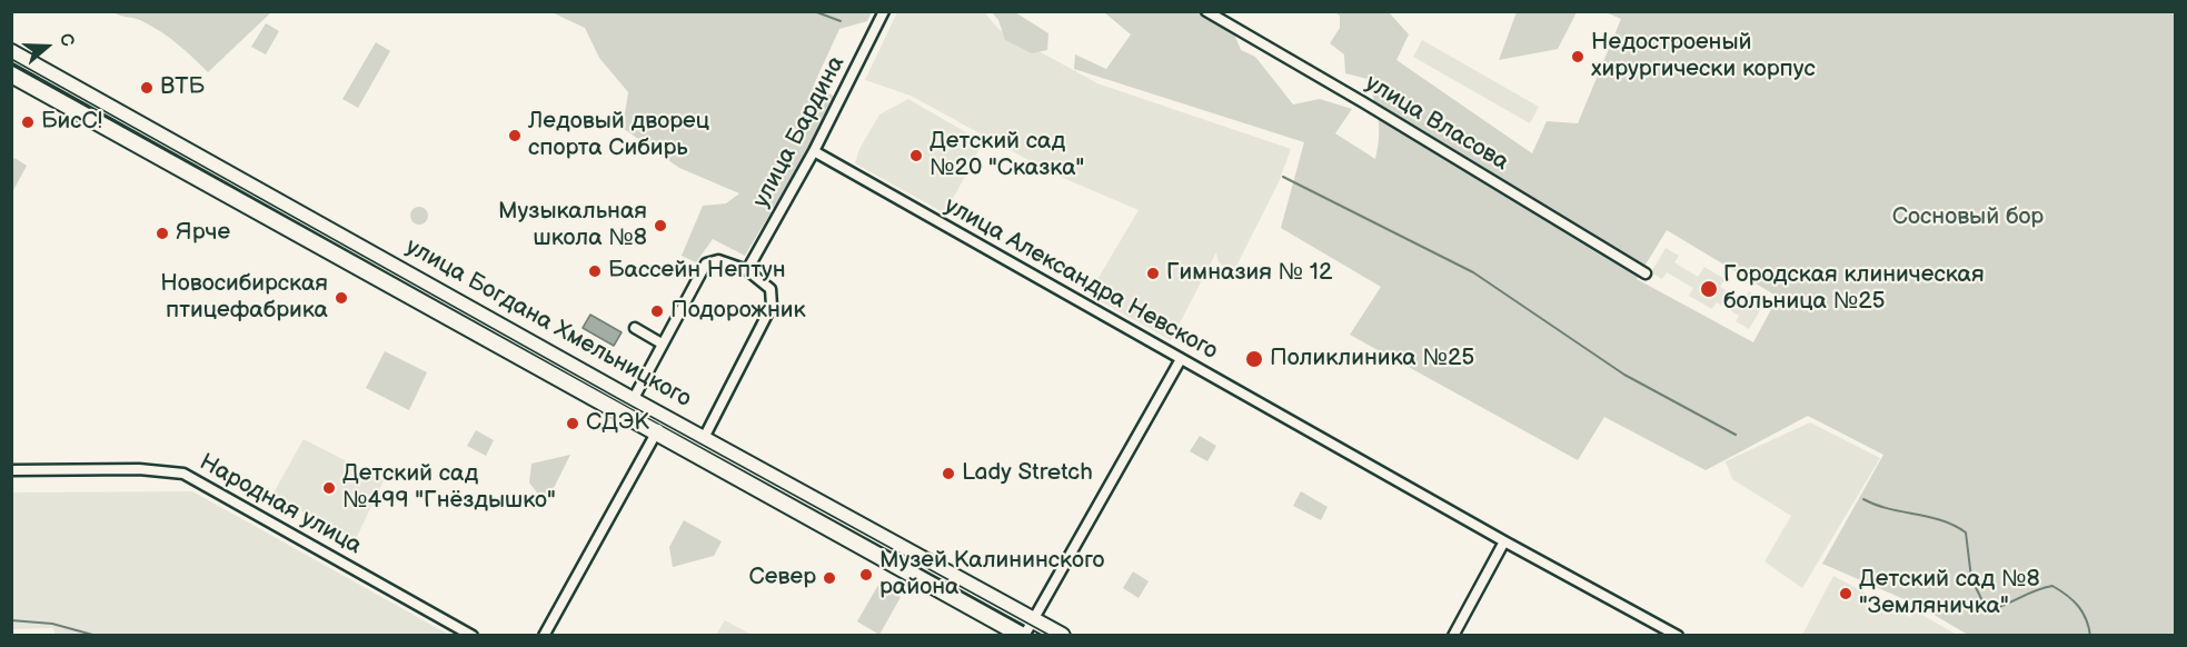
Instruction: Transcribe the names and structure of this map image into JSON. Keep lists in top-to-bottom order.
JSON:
{
  "streets": {
    "highway": ["улица Богдана Хмельницкого"],
    "street": [
      "улица Власова",
      "улица Бардина",
      "улица Александра Невского",
      "Народная улица"
    ]
  },
  "crossings": [
    ["улица Бардина", "улица Александра Невского"]
  ],
  "parks": ["Сосновый бор"],
  "places": [
    "Недостроеный хирургически корпус",
    "ВТБ",
    "БисС!",
    "Ледовый дворец спорта Сибирь",
    "Детский сад №20 \"Сказка\"",
    "Музыкальная школа №8",
    "Ярче",
    "Бассейн Нептун",
    "Гимназия № 12",
    "Городская клиническая больница №25",
    "Новосибирская птицефабрика",
    "Подорожник",
    "Поликлиника №25",
    "СДЭК",
    "Lady Stretch",
    "Детский сад №499 \"Гнёздышко\"",
    "Музей Калининского района",
    "Север",
    "Детский сад №8 \"Земляничка\""
  ],
  "north": "right"
}
